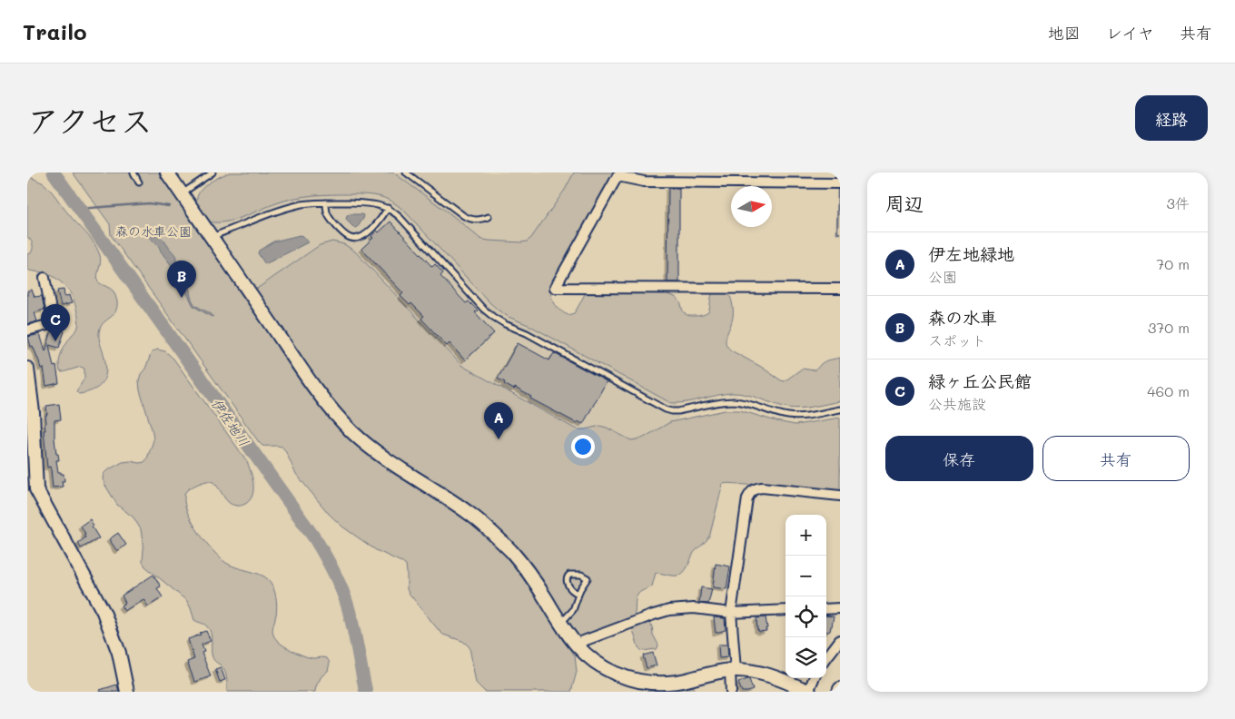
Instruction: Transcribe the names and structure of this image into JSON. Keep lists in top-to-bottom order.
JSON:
{
  "water": ["伊佐地川"],
  "parks": ["森の水車公園"],
  "north": "right",
  "page": {
    "header": "Trailo",
    "nav": ["地図", "レイヤ", "共有"],
    "title": "アクセス",
    "buttons": [
      "経路",
      ["保存", "共有"]
    ],
    "heading": ["周辺", "3件"],
    "list": [
      {
        "mark": "A",
        "name": "伊左地緑地",
        "note": "公園",
        "value": "70 m"
      },
      {
        "mark": "B",
        "name": "森の水車",
        "note": "スポット",
        "value": "370 m"
      },
      {
        "mark": "C",
        "name": "緑ヶ丘公民館",
        "note": "公共施設",
        "value": "460 m"
      }
    ],
    "pins": ["B", "C", "A"],
    "map_buttons": ["+", "−"]
  }
}
